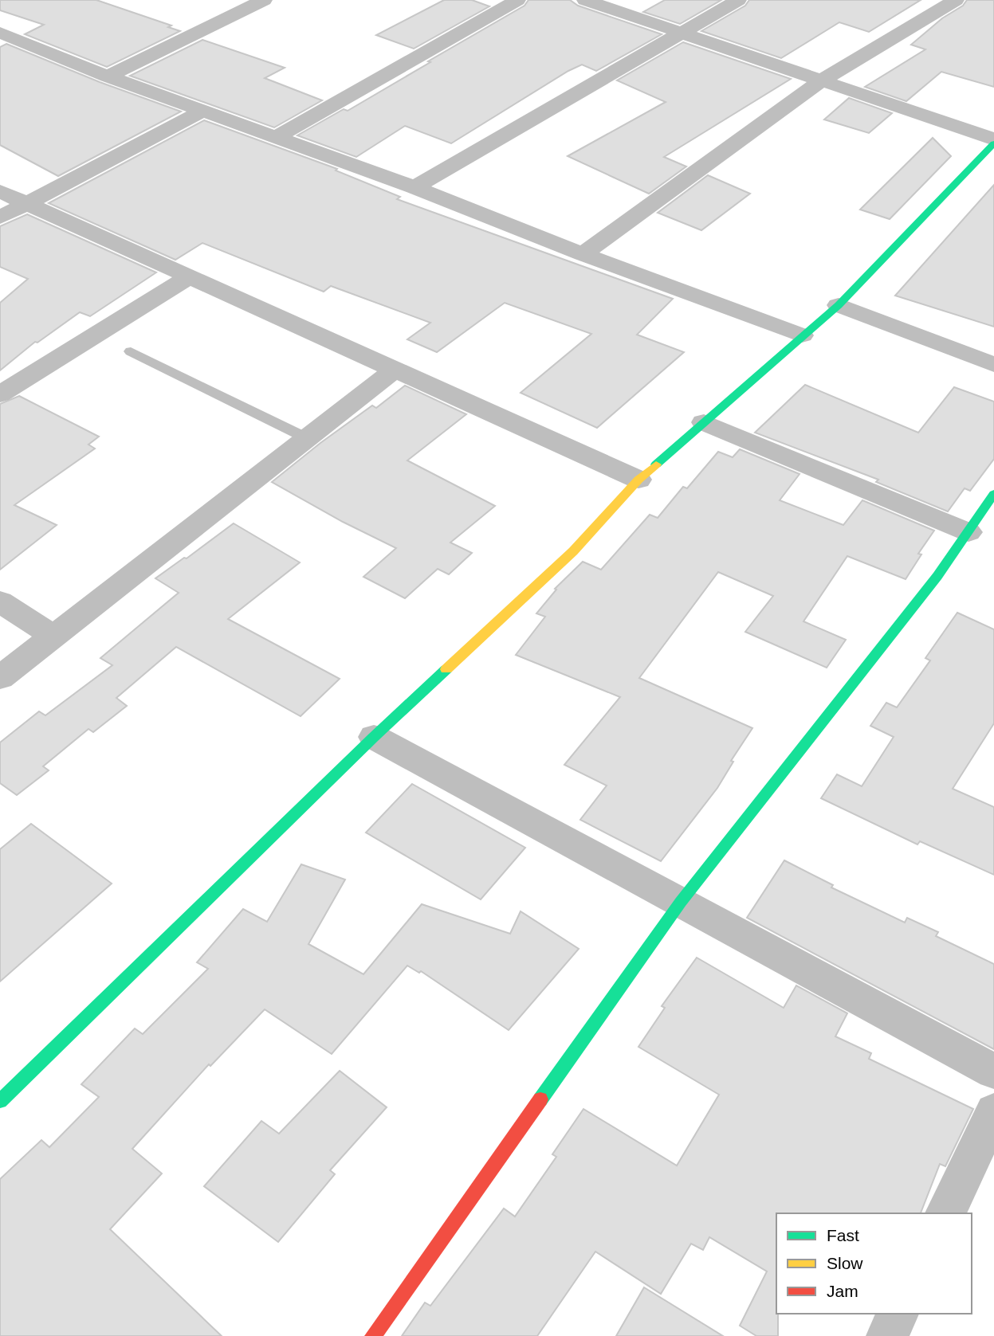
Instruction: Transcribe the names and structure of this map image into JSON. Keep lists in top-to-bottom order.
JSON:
{
  "legend": ["Fast", "Slow", "Jam"]
}
